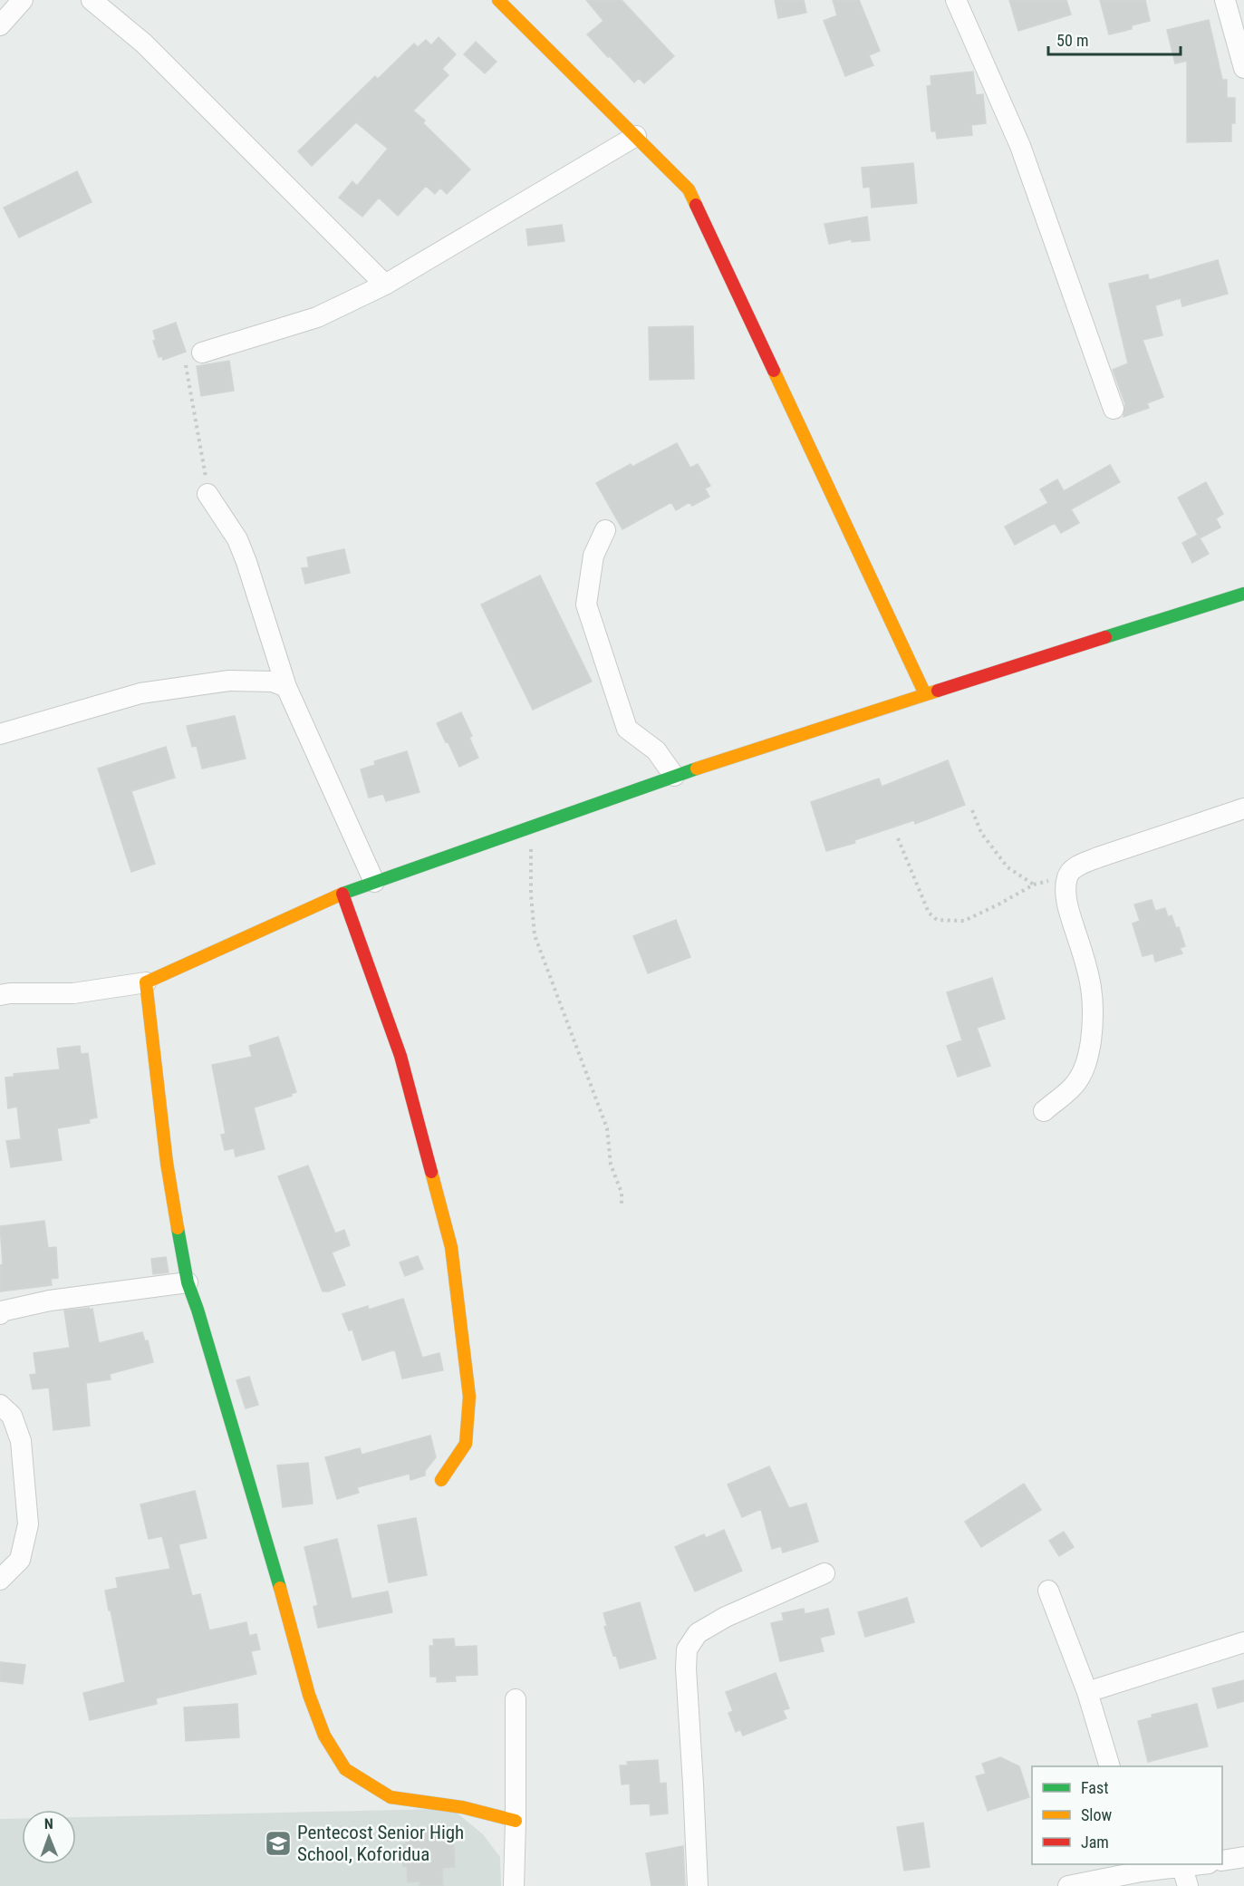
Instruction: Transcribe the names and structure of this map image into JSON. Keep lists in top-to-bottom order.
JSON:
{
  "places": {
    "school or university": ["Pentecost Senior High School, Koforidua"]
  },
  "legend": ["Fast", "Slow", "Jam"],
  "scale_bar": "50 m",
  "north": "top"
}
